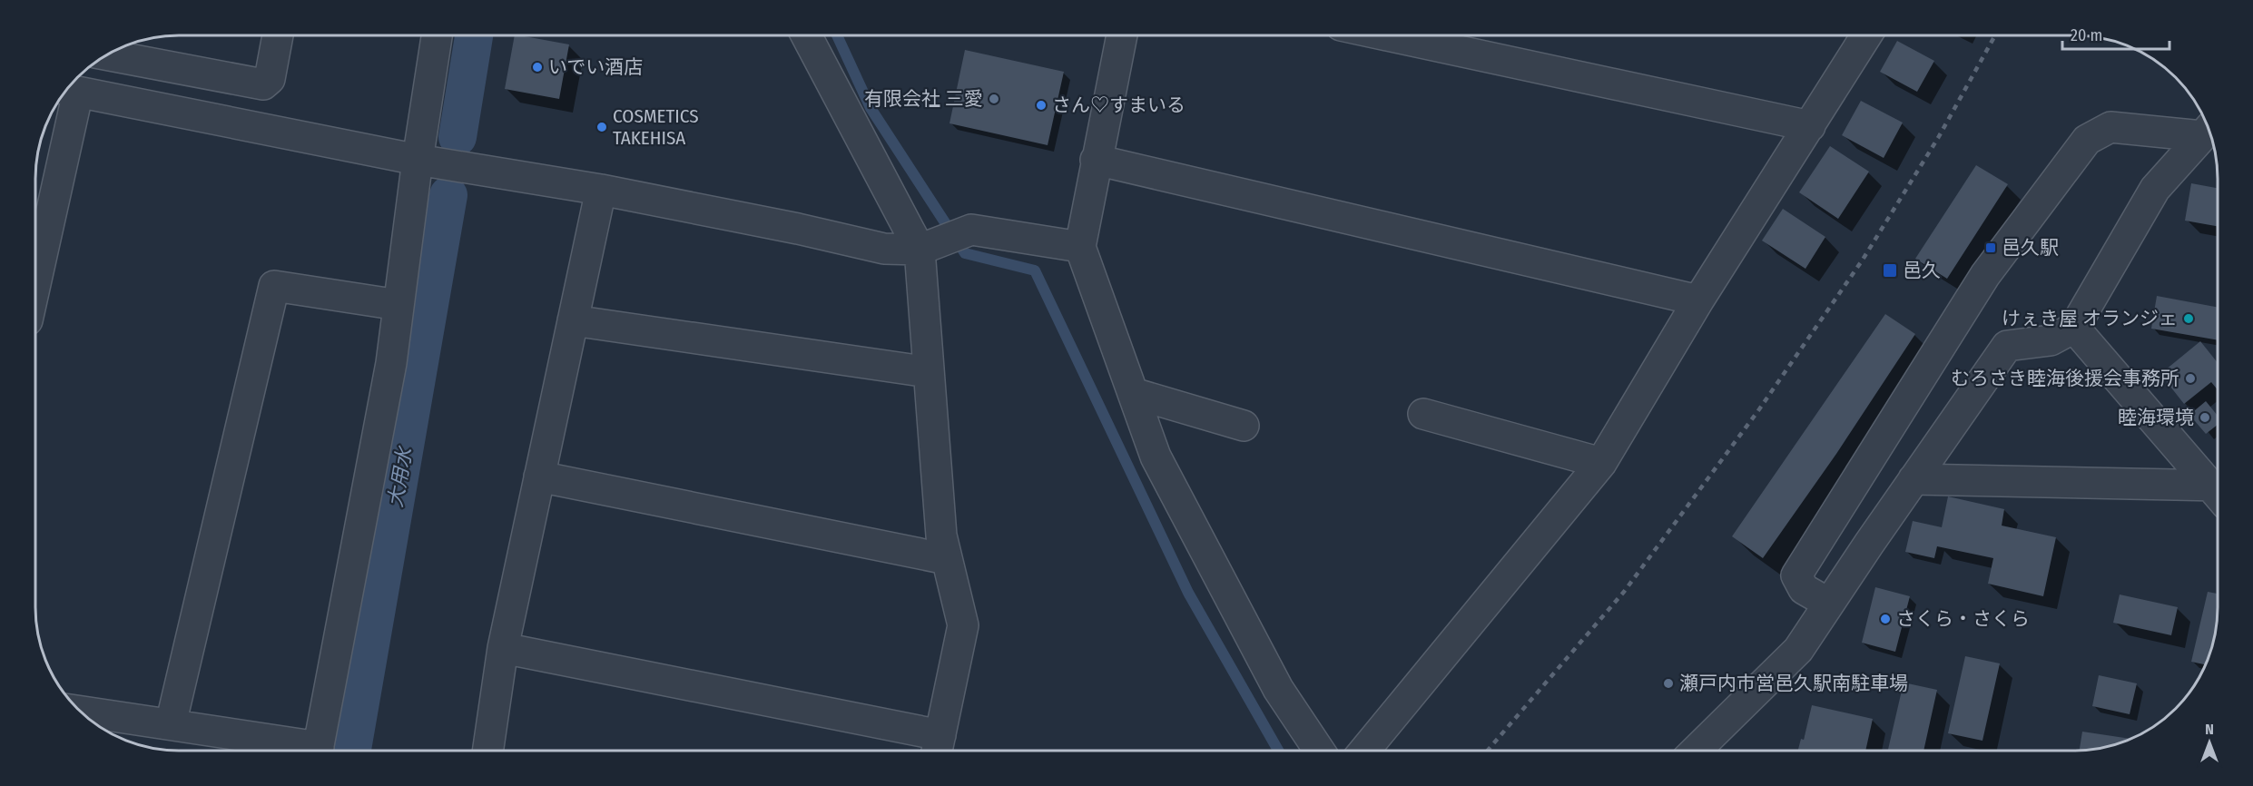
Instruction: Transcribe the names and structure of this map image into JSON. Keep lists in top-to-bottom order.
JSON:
{
  "water": ["大用水"],
  "places": {
    "other": [
      "いでい酒店",
      "有限会社 三愛",
      "さん♡すまいる",
      "COSMETICS TAKEHISA",
      "けぇき屋 オランジェ",
      "むろさき睦海後援会事務所",
      "睦海環境",
      "さくら・さくら",
      "瀬戸内市営邑久駅南駐車場"
    ],
    "transit": ["邑久駅", "邑久"]
  },
  "scale_bar": "20 m",
  "north": "top"
}
